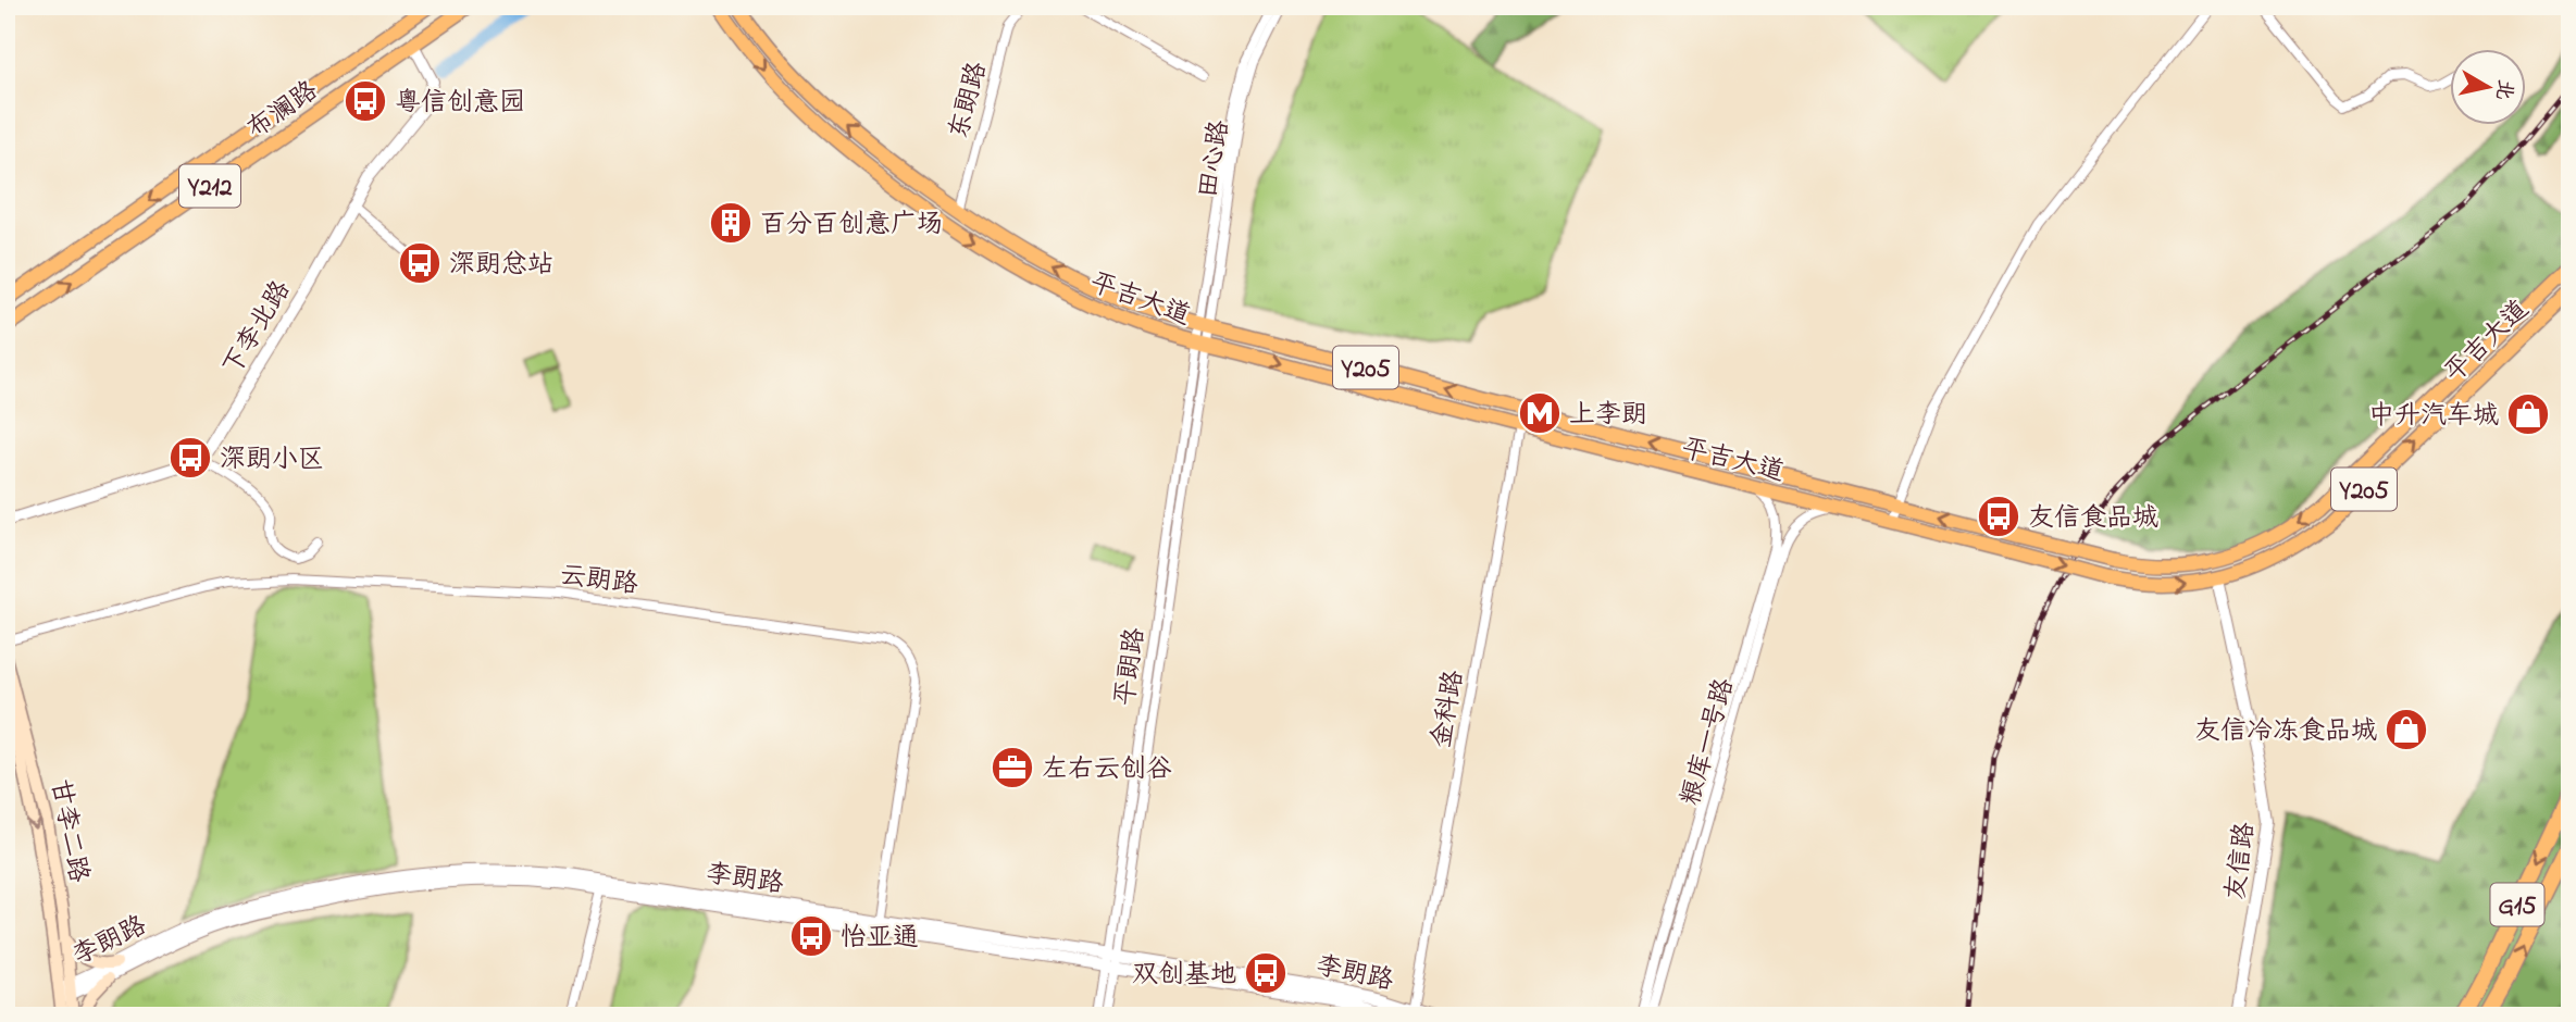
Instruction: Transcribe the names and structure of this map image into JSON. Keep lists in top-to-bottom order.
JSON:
{
  "streets": {
    "highway": ["G15"],
    "main road": [
      "布澜路",
      "Y212",
      "平吉大道",
      "Y205",
      "甘李二路"
    ],
    "street": [
      "东朗路",
      "田心路",
      "下李北路",
      "云朗路",
      "平朗路",
      "金科路",
      "粮库一号路",
      "友信路",
      "李朗路"
    ]
  },
  "crossings": [
    ["东朗路", "平吉大道"],
    ["布澜路", "下李北路"],
    ["田心路", "平吉大道"],
    ["田心路", "平朗路"],
    ["平吉大道", "平朗路"],
    ["平吉大道", "金科路"],
    ["平吉大道", "粮库一号路"],
    ["平吉大道", "友信路"],
    ["云朗路", "李朗路"],
    ["平朗路", "李朗路"],
    ["金科路", "李朗路"],
    ["甘李二路", "李朗路"]
  ],
  "places": {
    "bus stop": [
      "粤信创意园",
      "深朗总站",
      "深朗小区",
      "友信食品城",
      "怡亚通",
      "双创基地"
    ],
    "building": ["百分百创意广场"],
    "metro station": ["上李朗"],
    "shop": ["中升汽车城", "友信冷冻食品城"],
    "office": ["左右云创谷"]
  },
  "north": "right"
}
